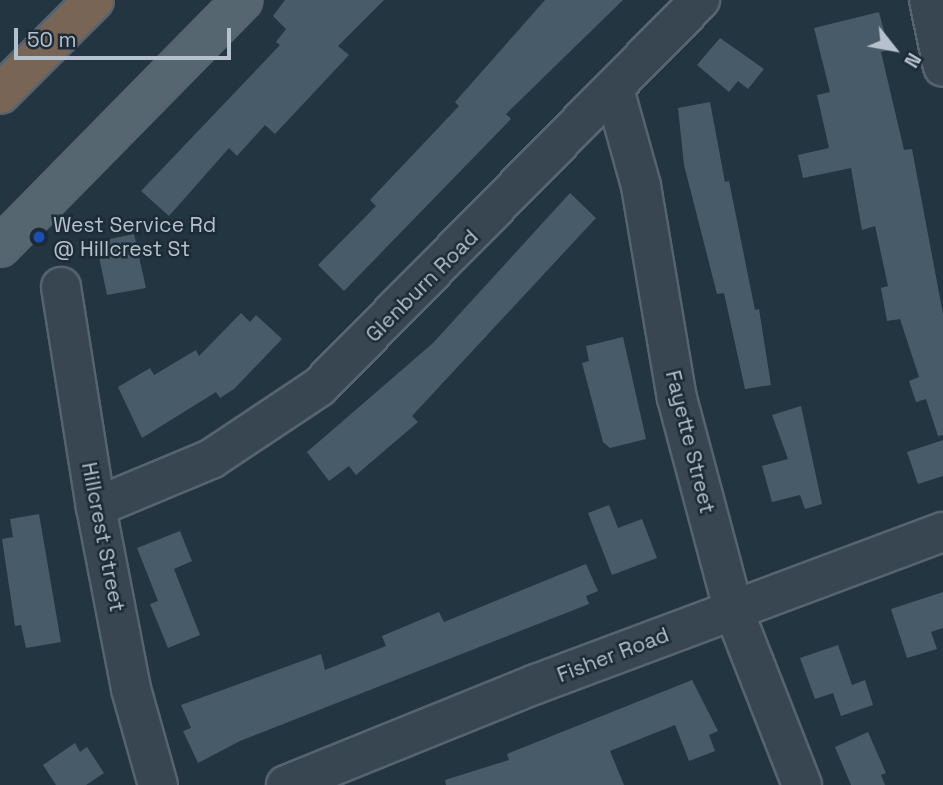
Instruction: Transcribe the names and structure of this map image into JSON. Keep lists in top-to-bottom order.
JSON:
{
  "streets": {
    "street": [
      "Glenburn Road",
      "Fayette Street",
      "Hillcrest Street",
      "Fisher Road"
    ]
  },
  "crossings": [
    ["Glenburn Road", "Fayette Street"],
    ["Glenburn Road", "Hillcrest Street"],
    ["Fayette Street", "Fisher Road"]
  ],
  "places": ["West Service Rd @ Hillcrest St"],
  "scale_bar": "50 m",
  "north": "bottom right"
}
